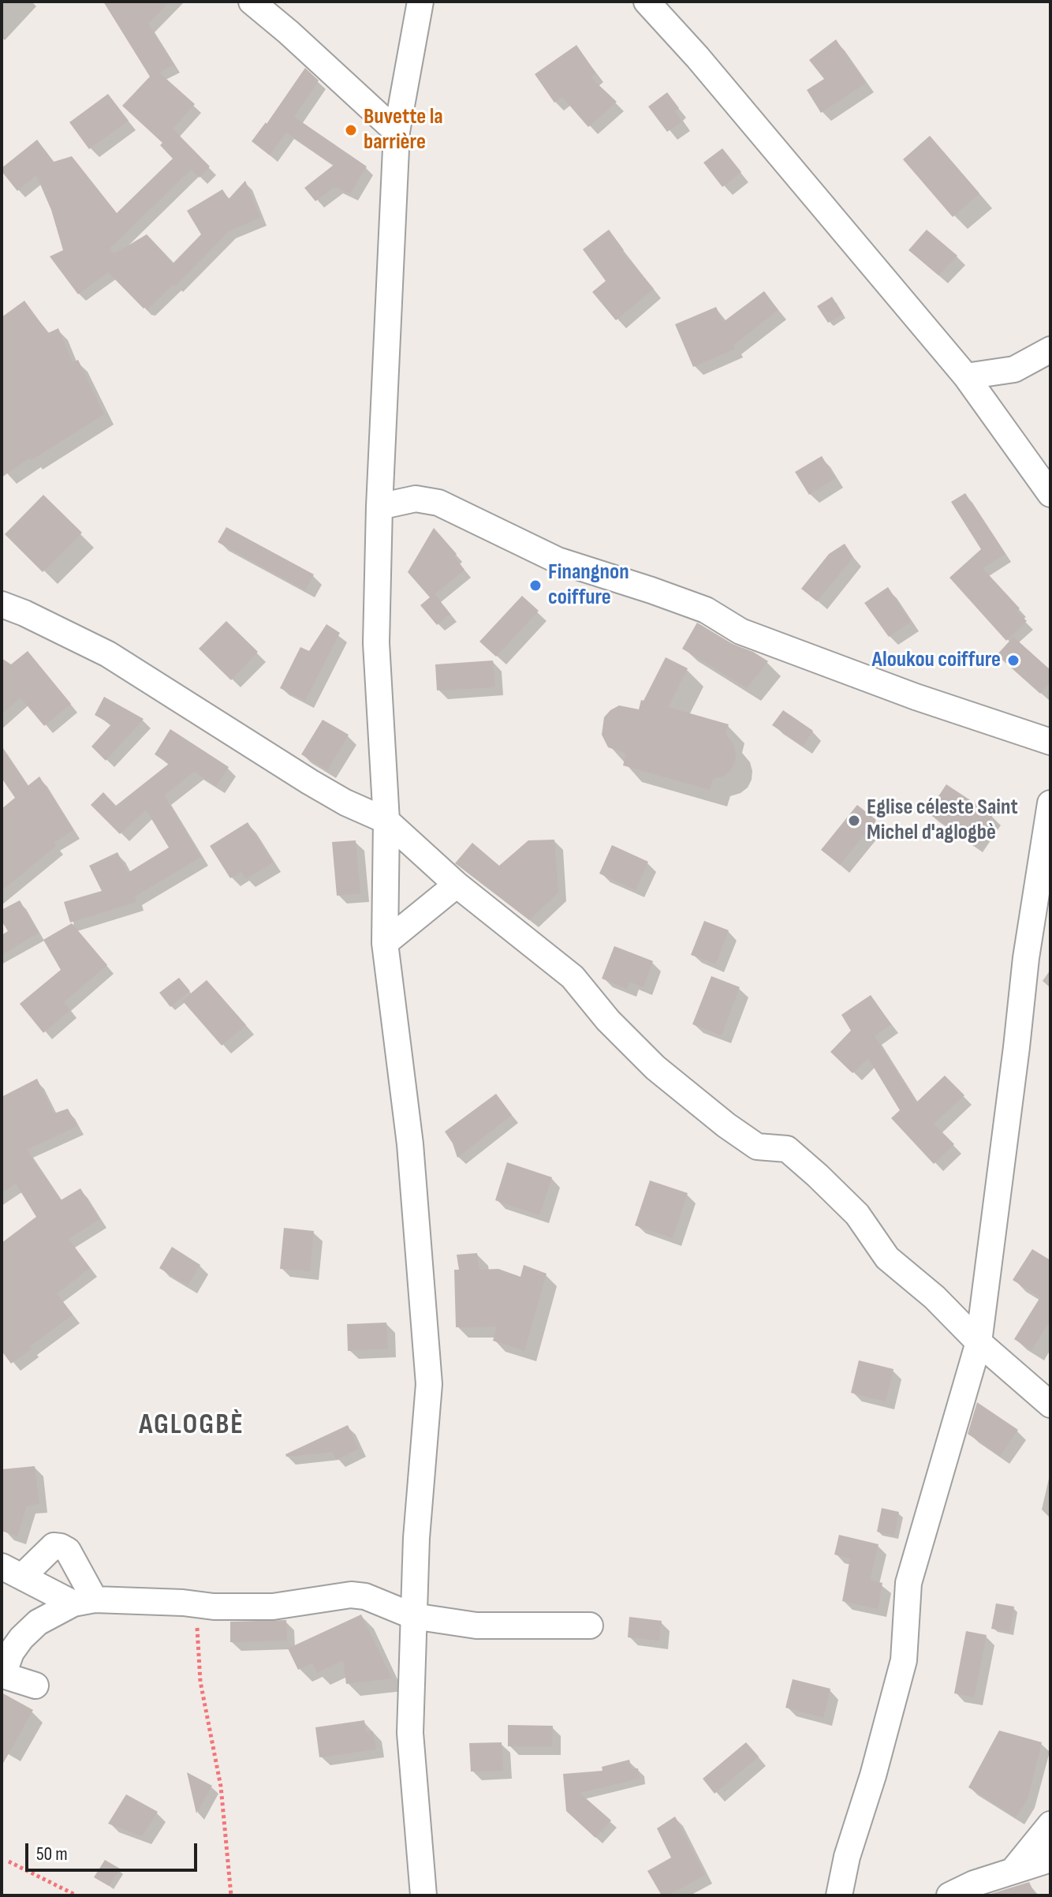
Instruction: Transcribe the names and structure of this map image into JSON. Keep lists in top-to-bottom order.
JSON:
{
  "districts": ["AGLOGBÈ"],
  "places": [
    "Buvette la barrière",
    "Finangnon coiffure",
    "Aloukou coiffure",
    "Eglise céleste Saint Michel d'aglogbè"
  ],
  "scale_bar": "50 m"
}
